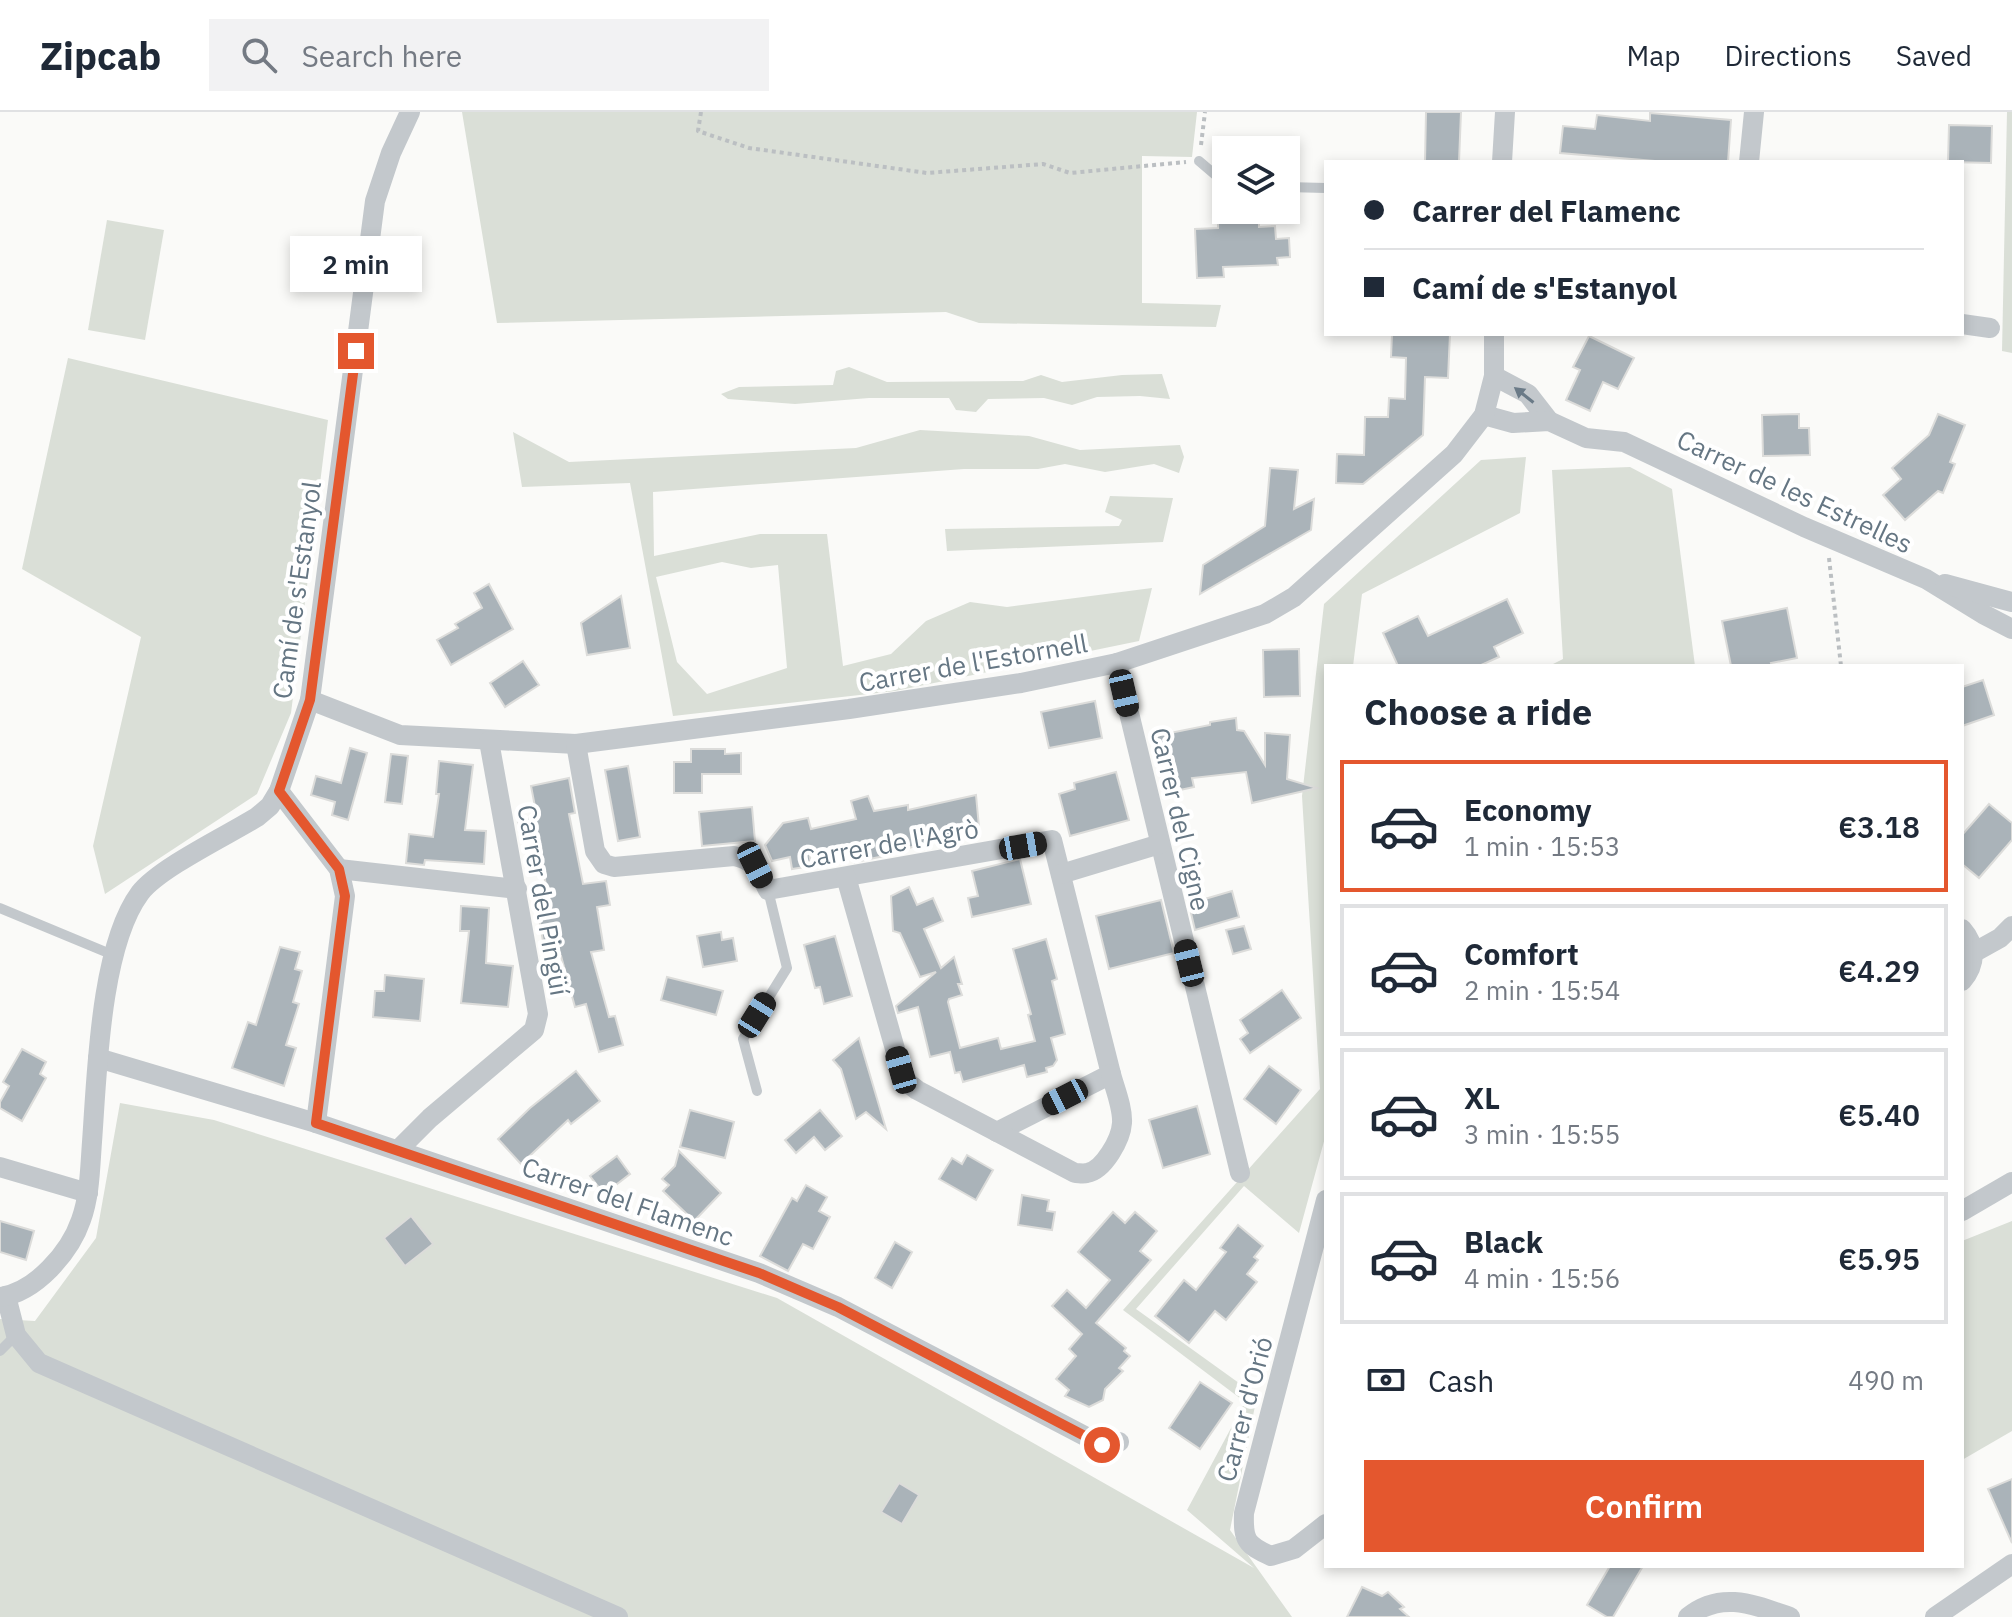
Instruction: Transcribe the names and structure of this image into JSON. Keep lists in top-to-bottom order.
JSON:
{
  "streets": {
    "street": [
      "Carrer de les Estrelles",
      "Camí de s'Estanyol",
      "Carrer de l'Estornell",
      "Carrer del Cigne",
      "Carrer de l'Agrò",
      "Carrer del Pingüí",
      "Carrer del Flamenc",
      "Carrer d'Orió"
    ]
  },
  "crossings": [
    ["Carrer de les Estrelles", "Carrer de l'Estornell"],
    ["Camí de s'Estanyol", "Carrer de l'Estornell"],
    ["Camí de s'Estanyol", "Carrer del Flamenc"],
    ["Carrer de l'Estornell", "Carrer del Cigne"],
    ["Carrer de l'Estornell", "Carrer de l'Agrò"],
    ["Carrer de l'Estornell", "Carrer del Pingüí"],
    ["Carrer del Pingüí", "Carrer del Flamenc"]
  ],
  "page": {
    "header": "Zipcab",
    "search": "Search here",
    "nav": ["Map", "Directions", "Saved"],
    "banner": ["Carrer del Flamenc", "Camí de s'Estanyol"],
    "bubble": "2 min",
    "heading": "Choose a ride",
    "list": [
      {
        "name": "Economy",
        "note": "1 min · 15:53",
        "value": "€3.18"
      },
      {
        "name": "Comfort",
        "note": "2 min · 15:54",
        "value": "€4.29"
      },
      {
        "name": "XL",
        "note": "3 min · 15:55",
        "value": "€5.40"
      },
      {
        "name": "Black",
        "note": "4 min · 15:56",
        "value": "€5.95"
      }
    ],
    "pay": ["Cash", "490 m"],
    "buttons": "Confirm"
  }
}
